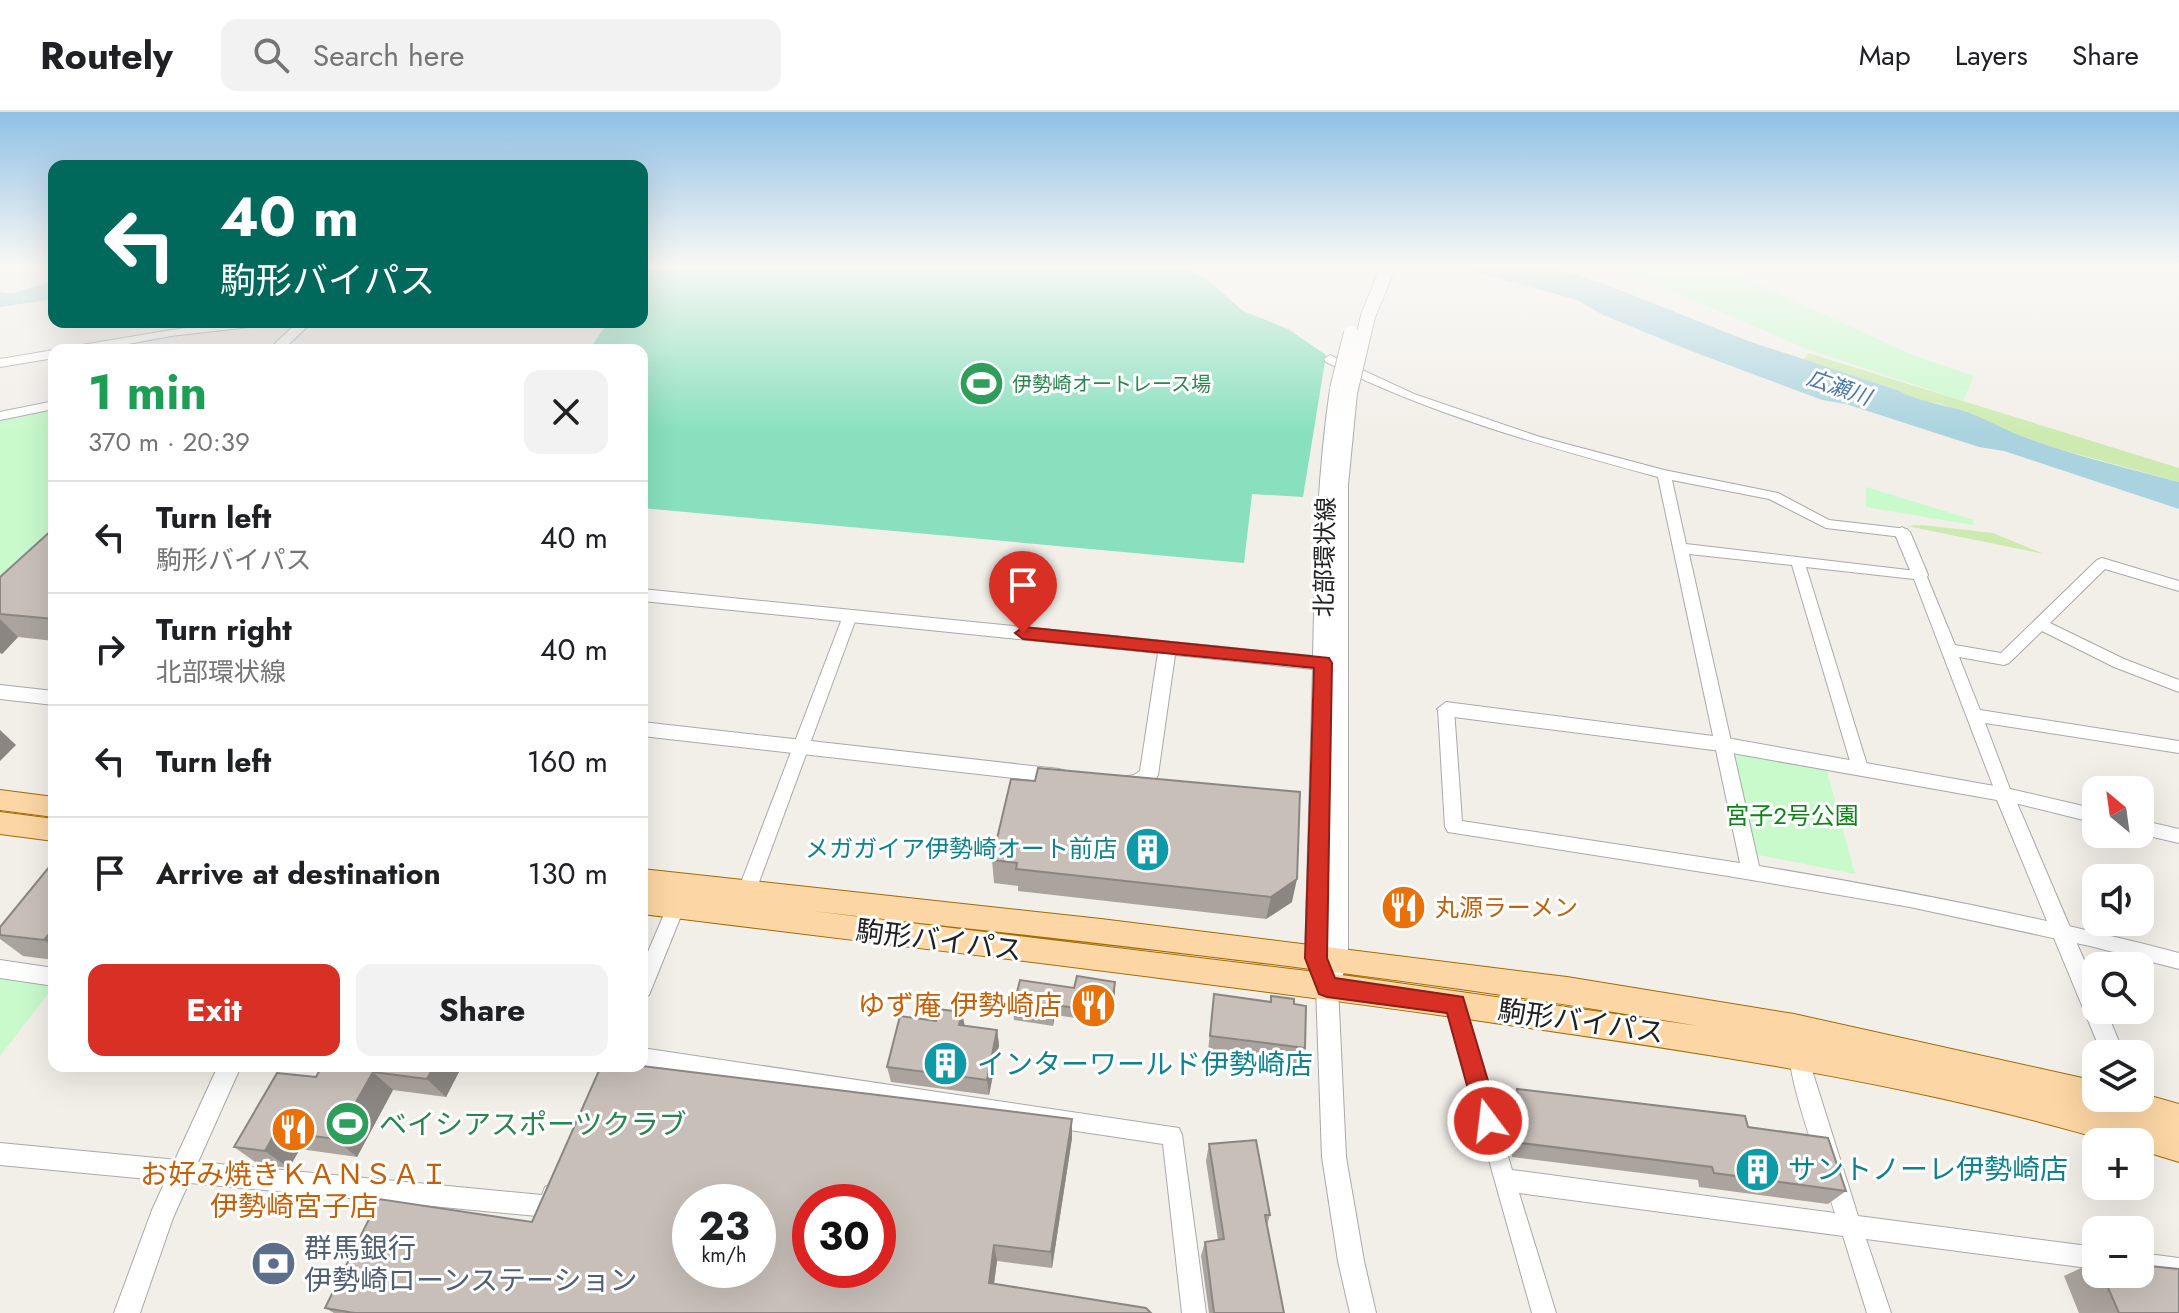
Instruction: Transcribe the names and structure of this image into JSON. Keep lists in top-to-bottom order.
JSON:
{
  "streets": {
    "main road": ["駒形バイパス"],
    "street": ["北部環状線"]
  },
  "crossings": [
    ["北部環状線", "駒形バイパス"]
  ],
  "water": ["広瀬川"],
  "parks": ["宮子2号公園"],
  "places": {
    "sports": ["伊勢崎オートレース場", "ベイシアスポーツクラブ"],
    "building": ["メガガイア伊勢崎オート前店", "インターワールド伊勢崎店", "サントノーレ伊勢崎店"],
    "restaurant": ["丸源ラーメン", "ゆず庵 伊勢崎店", "お好み焼きＫＡＮＳＡＩ 伊勢崎宮子店"],
    "bank": ["群馬銀行 伊勢崎ローンステーション"]
  },
  "north": "top left",
  "page": {
    "header": "Routely",
    "search": "Search here",
    "nav": ["Map", "Layers", "Share"],
    "turn": ["40 m", "駒形バイパス"],
    "heading": ["1 min", "370 m · 20:39"],
    "list": [
      {
        "name": "Turn left",
        "note": "駒形バイパス",
        "value": "40 m"
      },
      {
        "name": "Turn right",
        "note": "北部環状線",
        "value": "40 m"
      },
      {
        "name": "Turn left",
        "value": "160 m"
      },
      {
        "name": "Arrive at destination",
        "value": "130 m"
      }
    ],
    "map_buttons": ["+", "−"],
    "buttons": ["Exit", "Share"],
    "speed": "23 km/h",
    "limit": "30"
  }
}
